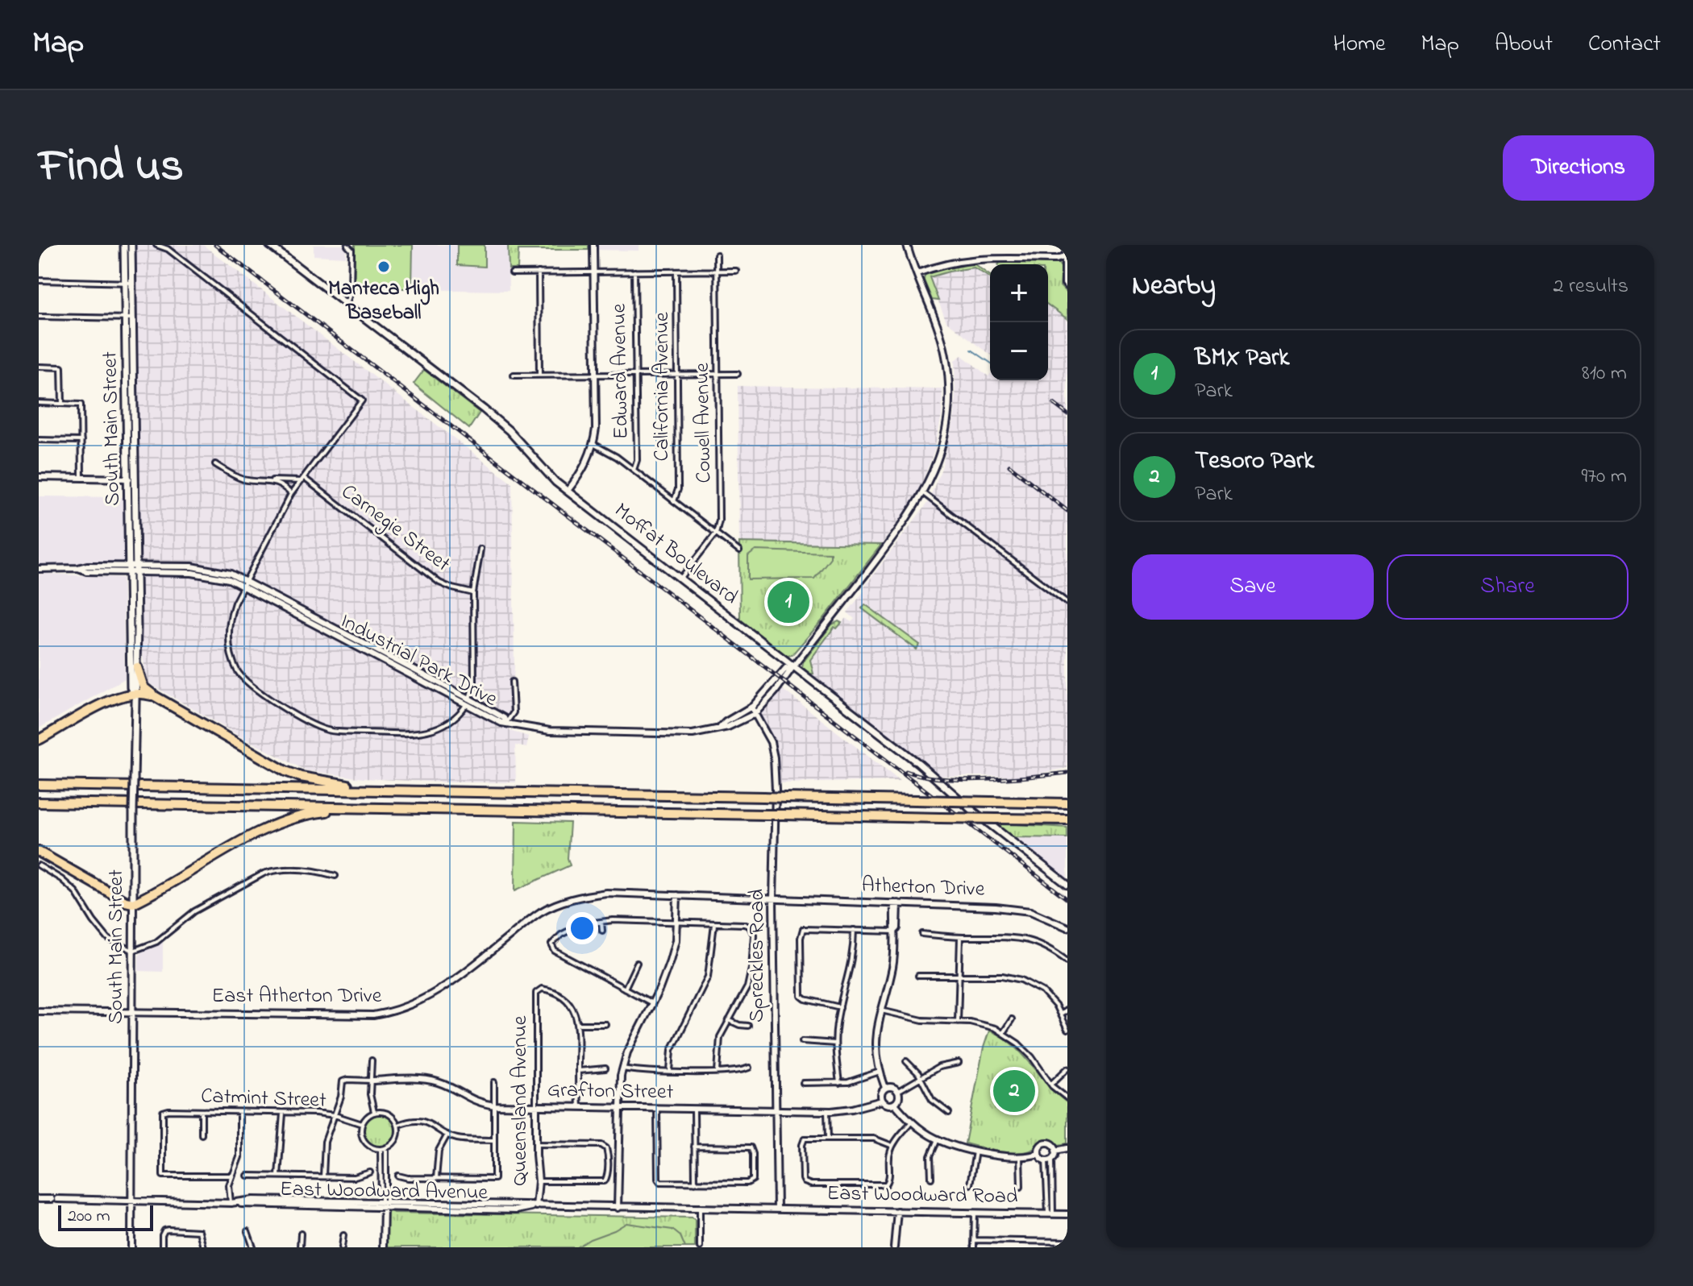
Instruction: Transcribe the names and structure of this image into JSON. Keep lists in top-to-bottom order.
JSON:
{
  "streets": {
    "main road": ["South Main Street", "Moffat Boulevard"],
    "street": [
      "Edward Avenue",
      "California Avenue",
      "Cowell Avenue",
      "Carnegie Street",
      "Industrial Park Drive",
      "Atherton Drive",
      "Spreckles Road",
      "East Atherton Drive",
      "Grafton Street",
      "Catmint Street",
      "Queensland Avenue",
      "East Woodward Avenue",
      "East Woodward Road"
    ]
  },
  "crossings": [
    ["South Main Street", "Industrial Park Drive"],
    ["South Main Street", "East Atherton Drive"],
    ["South Main Street", "East Woodward Avenue"],
    ["Moffat Boulevard", "Industrial Park Drive"],
    ["Industrial Park Drive", "Spreckles Road"],
    ["Atherton Drive", "Spreckles Road"],
    ["Atherton Drive", "East Atherton Drive"],
    ["Spreckles Road", "East Atherton Drive"],
    ["Spreckles Road", "Grafton Street"],
    ["Spreckles Road", "East Woodward Avenue"],
    ["Spreckles Road", "East Woodward Road"],
    ["Grafton Street", "Catmint Street"],
    ["Grafton Street", "Queensland Avenue"],
    ["Queensland Avenue", "East Woodward Avenue"],
    ["East Woodward Avenue", "East Woodward Road"]
  ],
  "places": ["Manteca High Baseball"],
  "scale_bar": "200 m",
  "page": {
    "header": "Map",
    "nav": [
      "Home",
      "Map",
      "About",
      "Contact"
    ],
    "title": "Find us",
    "buttons": [
      "Directions",
      ["Save", "Share"]
    ],
    "heading": ["Nearby", "2 results"],
    "map_buttons": ["+", "−"],
    "list": [
      {
        "mark": "1",
        "name": "BMX Park",
        "note": "Park",
        "value": "810 m"
      },
      {
        "mark": "2",
        "name": "Tesoro Park",
        "note": "Park",
        "value": "970 m"
      }
    ],
    "pins": ["1", "2"],
    "scale": "200 m"
  }
}
